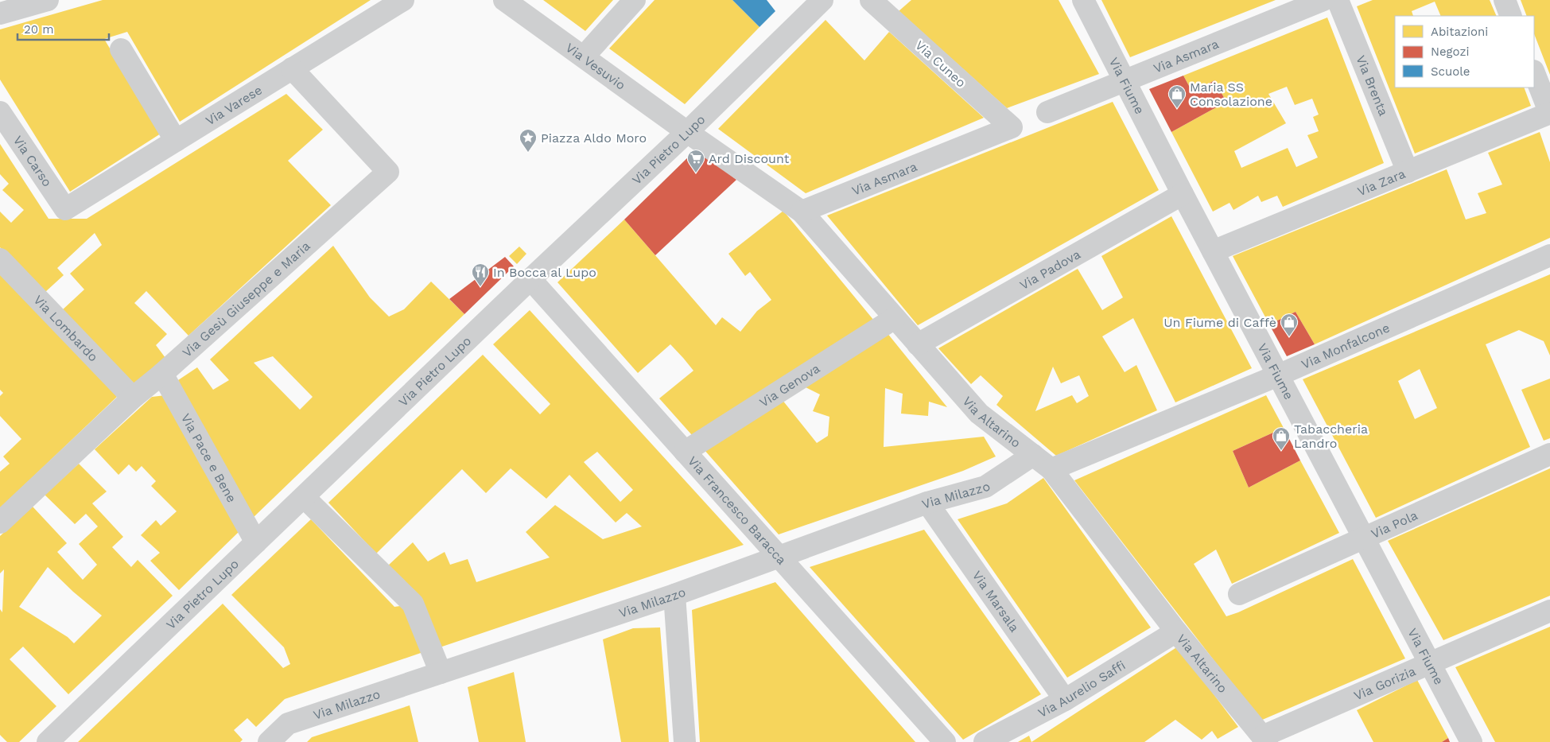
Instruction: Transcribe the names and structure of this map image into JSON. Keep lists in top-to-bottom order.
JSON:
{
  "streets": {
    "street": [
      "Via Asmara",
      "Via Cuneo",
      "Via Vesuvio",
      "Via Fiume",
      "Via Brenta",
      "Via Varese",
      "Via Pietro Lupo",
      "Via Carso",
      "Via Zara",
      "Via Padova",
      "Via Gesù Giuseppe e Maria",
      "Via Lombardo",
      "Via Monfalcone",
      "Via Genova",
      "Via Altarino",
      "Via Pace e Bene",
      "Via Milazzo",
      "Via Francesco Baracca",
      "Via Pola",
      "Via Marsala",
      "Via Gorizia",
      "Via Aurelio Saffi"
    ]
  },
  "crossings": [
    ["Via Asmara", "Via Cuneo"],
    ["Via Asmara", "Via Fiume"],
    ["Via Asmara", "Via Altarino"],
    ["Via Vesuvio", "Via Pietro Lupo"],
    ["Via Vesuvio", "Via Altarino"],
    ["Via Fiume", "Via Zara"],
    ["Via Fiume", "Via Padova"],
    ["Via Fiume", "Via Monfalcone"],
    ["Via Fiume", "Via Pola"],
    ["Via Fiume", "Via Gorizia"],
    ["Via Brenta", "Via Zara"],
    ["Via Varese", "Via Carso"],
    ["Via Varese", "Via Gesù Giuseppe e Maria"],
    ["Via Pietro Lupo", "Via Altarino"],
    ["Via Pietro Lupo", "Via Pace e Bene"],
    ["Via Pietro Lupo", "Via Francesco Baracca"],
    ["Via Padova", "Via Altarino"],
    ["Via Gesù Giuseppe e Maria", "Via Lombardo"],
    ["Via Gesù Giuseppe e Maria", "Via Pace e Bene"],
    ["Via Monfalcone", "Via Altarino"],
    ["Via Genova", "Via Altarino"],
    ["Via Genova", "Via Francesco Baracca"],
    ["Via Altarino", "Via Milazzo"],
    ["Via Altarino", "Via Gorizia"],
    ["Via Altarino", "Via Aurelio Saffi"],
    ["Via Milazzo", "Via Francesco Baracca"],
    ["Via Milazzo", "Via Marsala"],
    ["Via Marsala", "Via Aurelio Saffi"]
  ],
  "places": {
    "shop": ["Maria SS Consolazione", "Un Fiume di Caffè", "Tabaccheria Landro"],
    "place": ["Piazza Aldo Moro"],
    "supermarket": ["Ard Discount"],
    "restaurant": ["In Bocca al Lupo"]
  },
  "legend": ["Abitazioni", "Negozi", "Scuole"],
  "scale_bar": "20 m"
}
